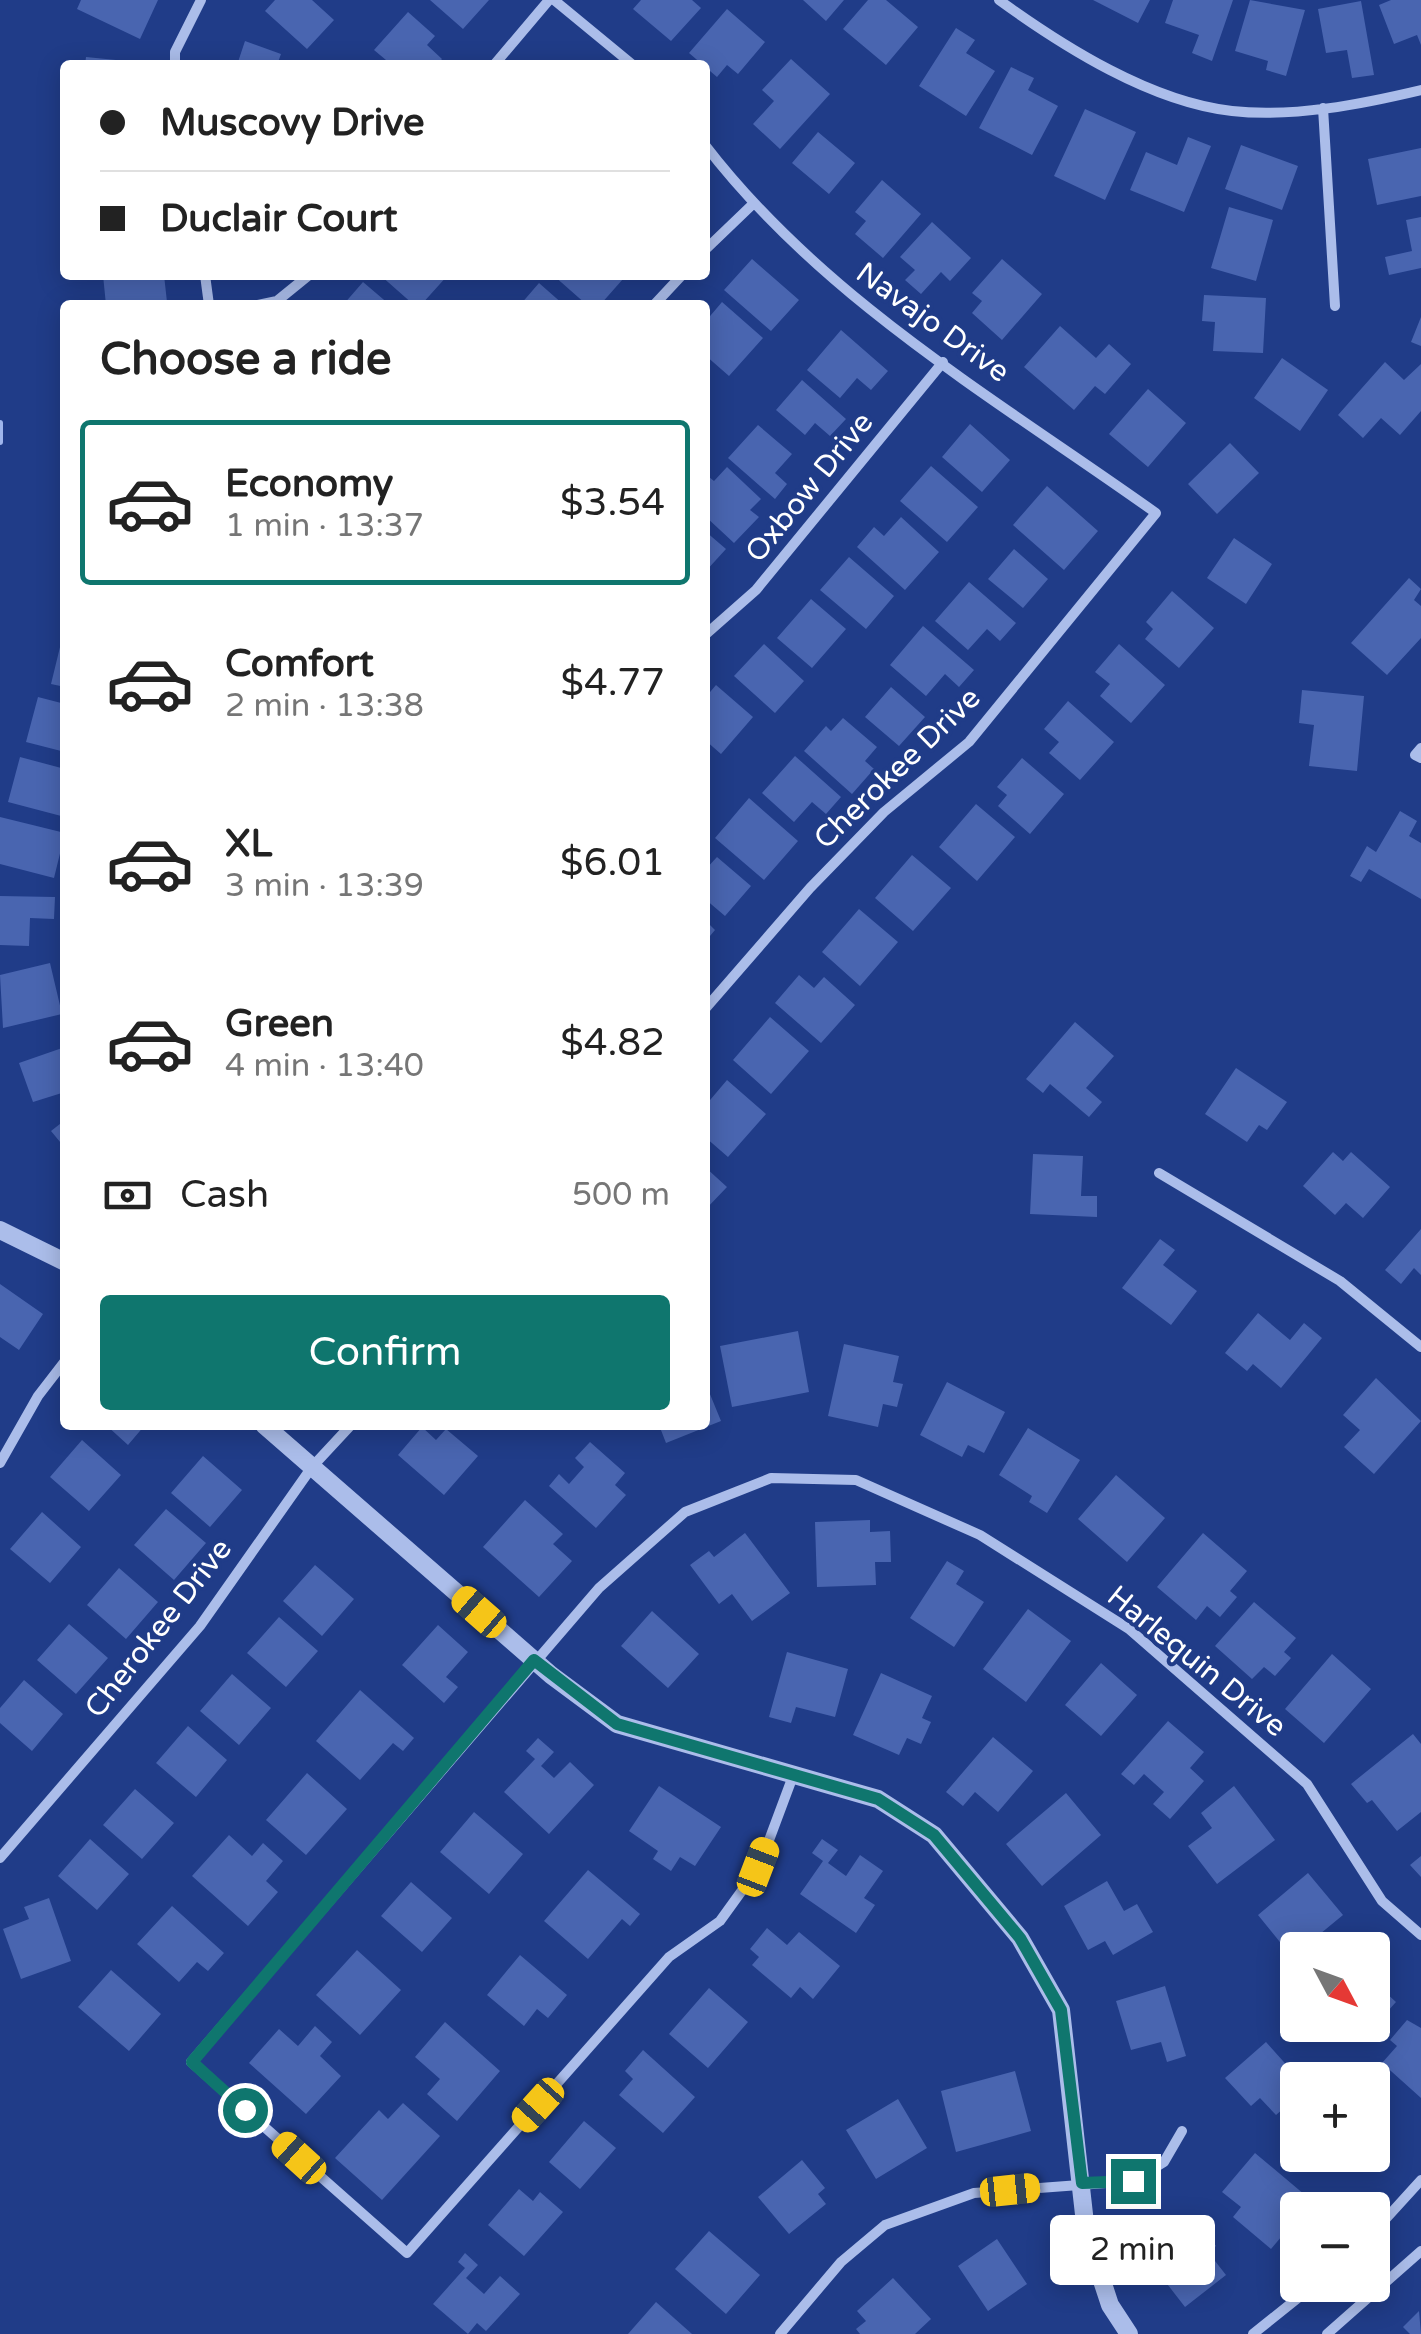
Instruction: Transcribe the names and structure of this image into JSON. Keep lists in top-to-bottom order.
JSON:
{
  "streets": {
    "street": [
      "Navajo Drive",
      "Oxbow Drive",
      "Cherokee Drive",
      "Harlequin Drive"
    ]
  },
  "crossings": [
    ["Navajo Drive", "Oxbow Drive"],
    ["Navajo Drive", "Cherokee Drive"]
  ],
  "north": "bottom right",
  "page": {
    "banner": ["Muscovy Drive", "Duclair Court"],
    "heading": "Choose a ride",
    "list": [
      {
        "name": "Economy",
        "note": "1 min · 13:37",
        "value": "$3.54"
      },
      {
        "name": "Comfort",
        "note": "2 min · 13:38",
        "value": "$4.77"
      },
      {
        "name": "XL",
        "note": "3 min · 13:39",
        "value": "$6.01"
      },
      {
        "name": "Green",
        "note": "4 min · 13:40",
        "value": "$4.82"
      }
    ],
    "pay": ["Cash", "500 m"],
    "buttons": "Confirm",
    "map_buttons": ["+", "−"],
    "bubble": "2 min"
  }
}
